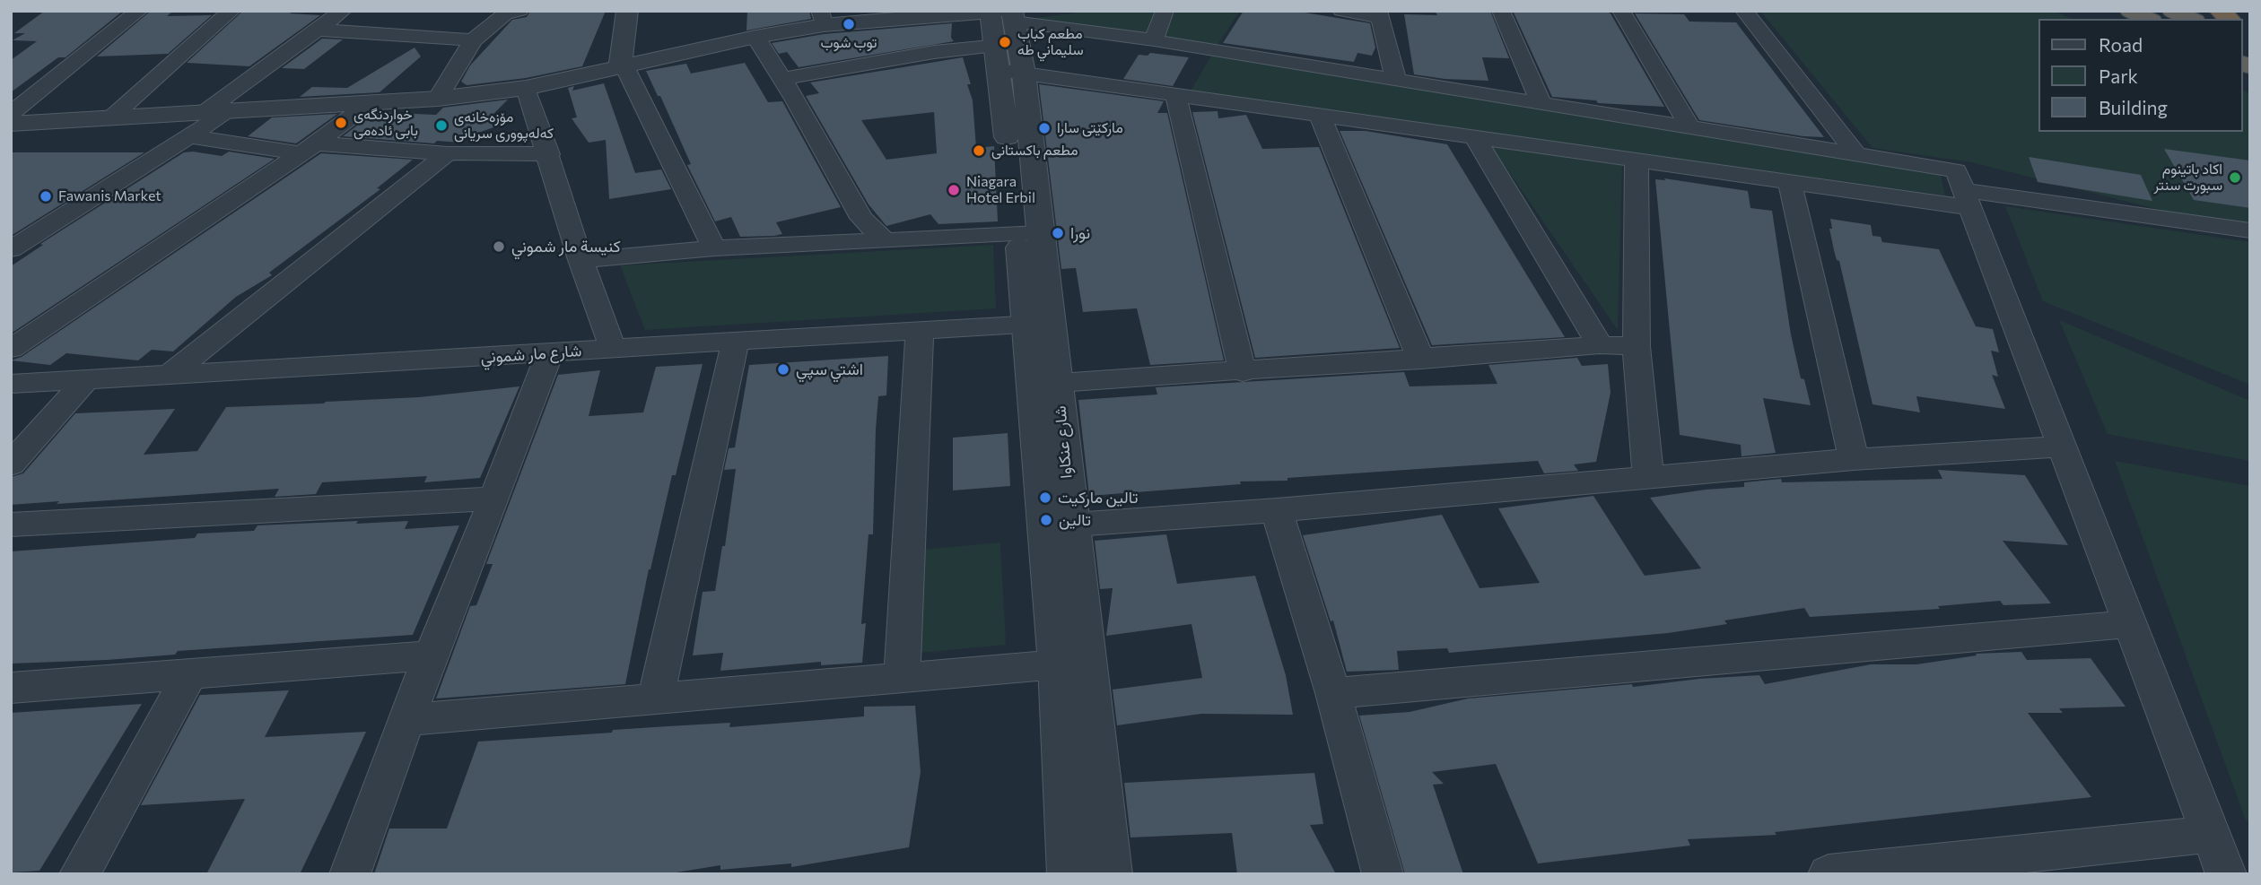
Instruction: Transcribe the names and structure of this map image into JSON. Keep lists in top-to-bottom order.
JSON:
{
  "streets": {
    "street": ["شارع مار شموني", "شارع عنكاوا"]
  },
  "crossings": [
    ["شارع مار شموني", "شارع عنكاوا"]
  ],
  "places": [
    "توب شوب",
    "مطعم كباب سليماني طه",
    "خواردنگەی بابی ئادەمی",
    "مۆزەخانەی کەلەپووری سریانی",
    "مارکێتی سارا",
    "مطعم باکستانی",
    "اكاد باتينوم سبورت سنتر",
    "Niagara Hotel Erbil",
    "Fawanis Market",
    "نورا",
    "كنيسة مار شموني",
    "اشتي سپي",
    "تالين ماركيت",
    "تالين"
  ],
  "legend": ["Road", "Park", "Building"]
}
